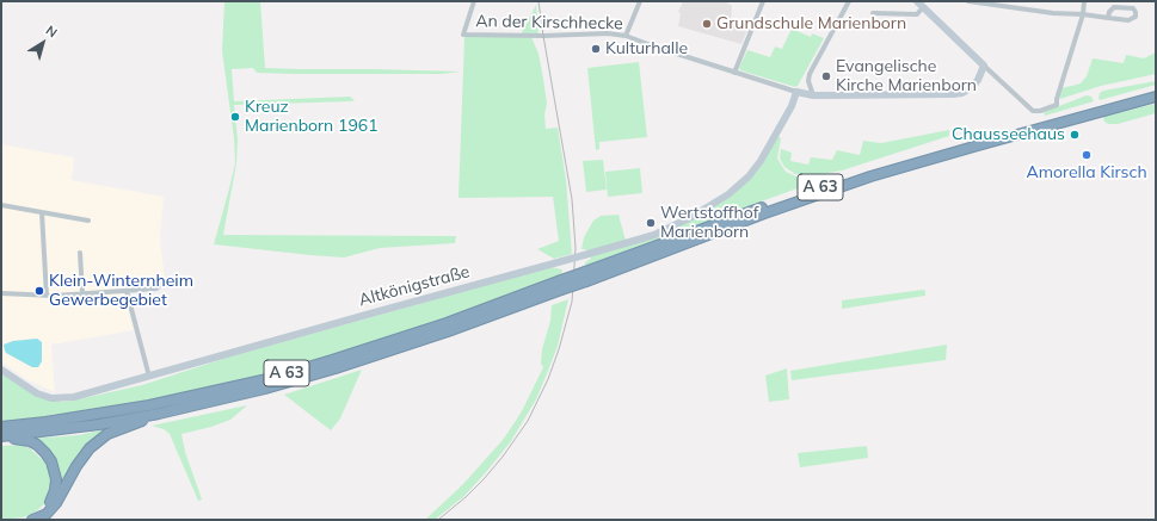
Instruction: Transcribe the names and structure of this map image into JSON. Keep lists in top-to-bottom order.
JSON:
{
  "streets": {
    "highway": ["A 63"],
    "street": ["An der Kirschhecke", "Altkönigstraße"]
  },
  "crossings": [
    ["An der Kirschhecke", "Altkönigstraße"]
  ],
  "places": [
    "Grundschule Marienborn",
    "Kulturhalle",
    "Evangelische Kirche Marienborn",
    "Kreuz Marienborn 1961",
    "Chausseehaus",
    "Amorella Kirsch",
    "Wertstoffhof Marienborn",
    "Klein-Winternheim Gewerbegebiet"
  ],
  "north": "top right"
}
